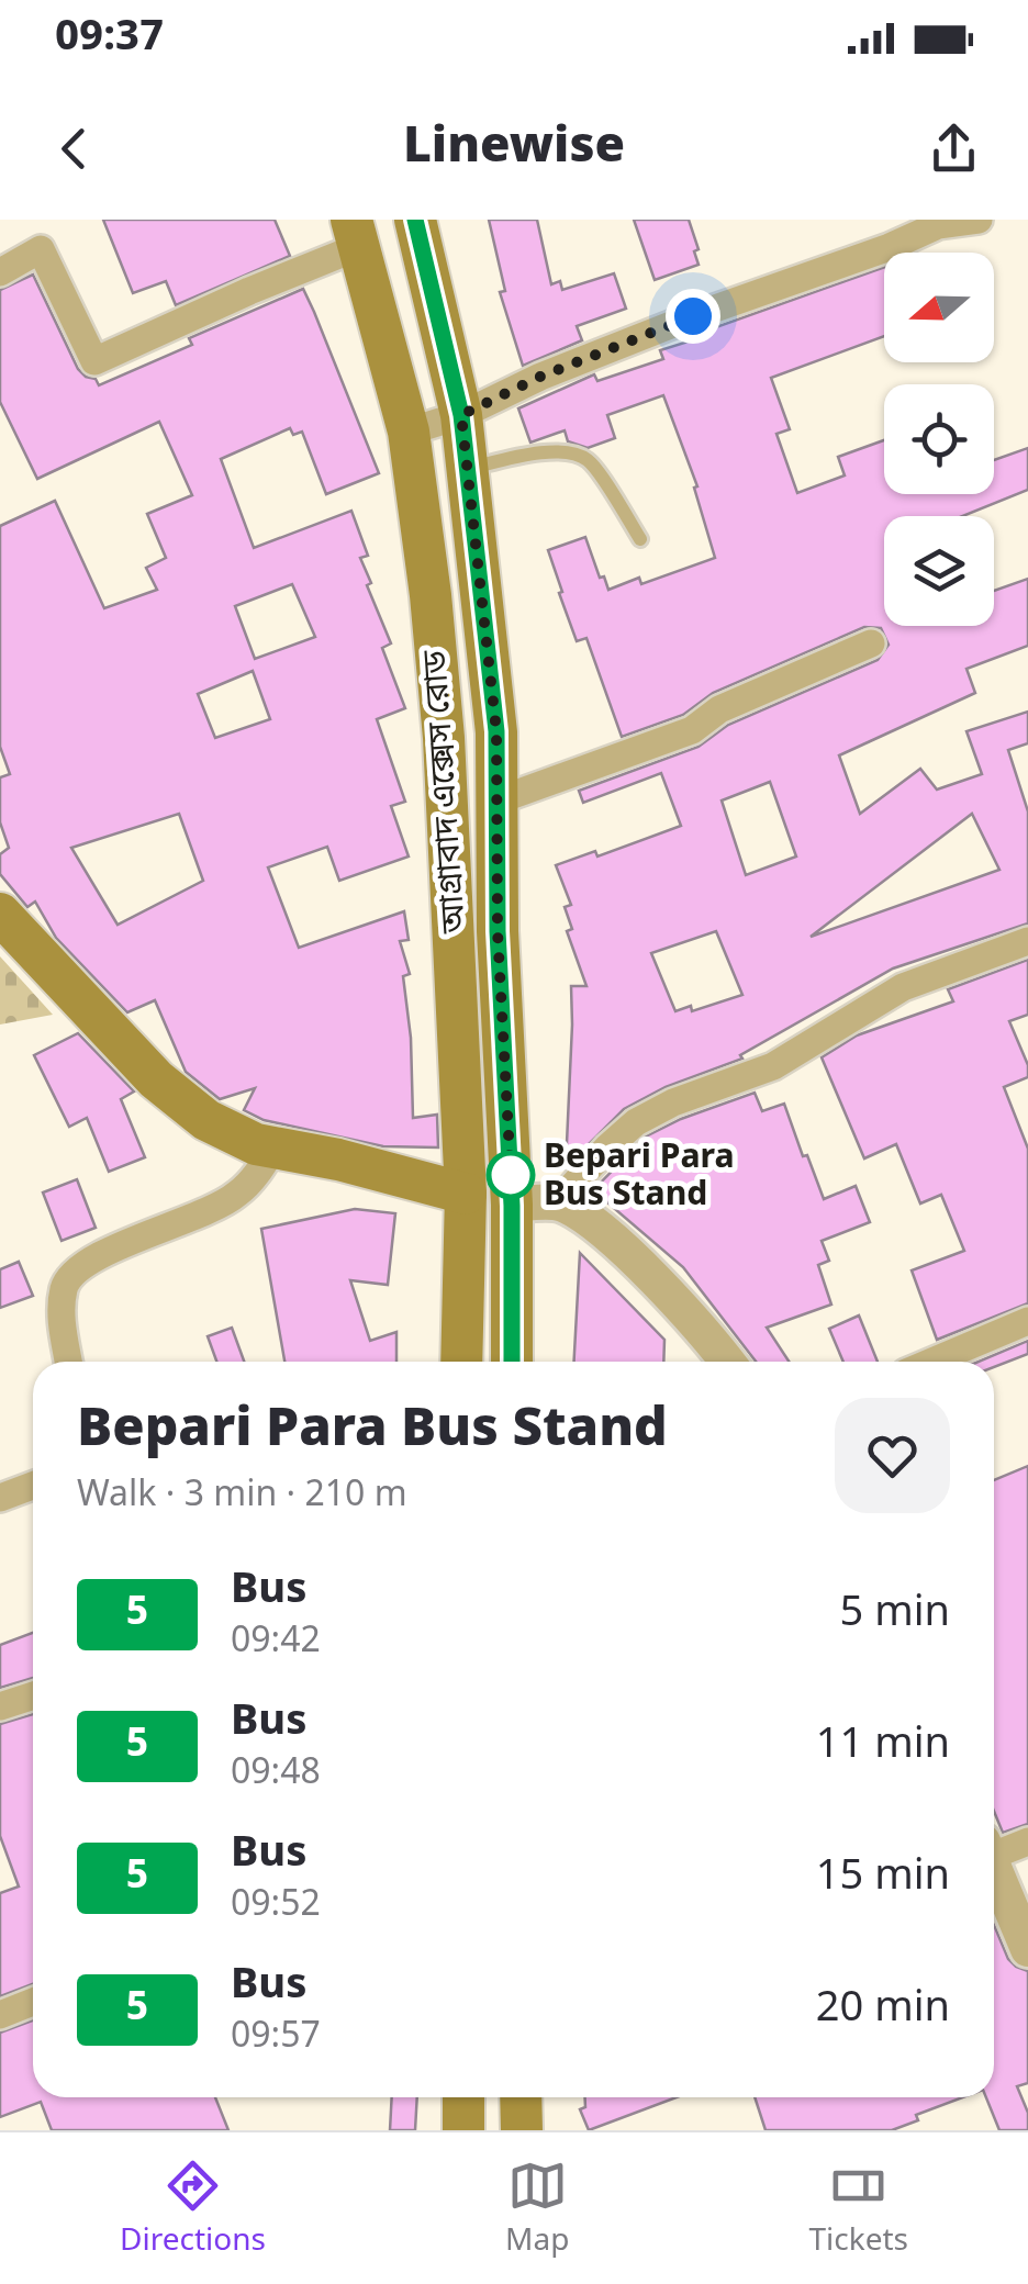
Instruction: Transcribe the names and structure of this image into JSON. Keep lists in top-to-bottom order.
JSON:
{
  "streets": {
    "main road": ["আগ্রাবাদ এক্সেস রোড"]
  },
  "places": ["Bepari Para Bus Stand"],
  "lines": ["bus line 5"],
  "north": "left",
  "page": {
    "status": "09:37",
    "header": "Linewise",
    "heading": ["Bepari Para Bus Stand", "Walk · 3 min · 210 m"],
    "list": [
      {
        "mark": "5",
        "name": "Bus",
        "note": "09:42",
        "value": "5 min"
      },
      {
        "mark": "5",
        "name": "Bus",
        "note": "09:48",
        "value": "11 min"
      },
      {
        "mark": "5",
        "name": "Bus",
        "note": "09:52",
        "value": "15 min"
      },
      {
        "mark": "5",
        "name": "Bus",
        "note": "09:57",
        "value": "20 min"
      }
    ],
    "tabs": ["Directions", "Map", "Tickets"]
  }
}
